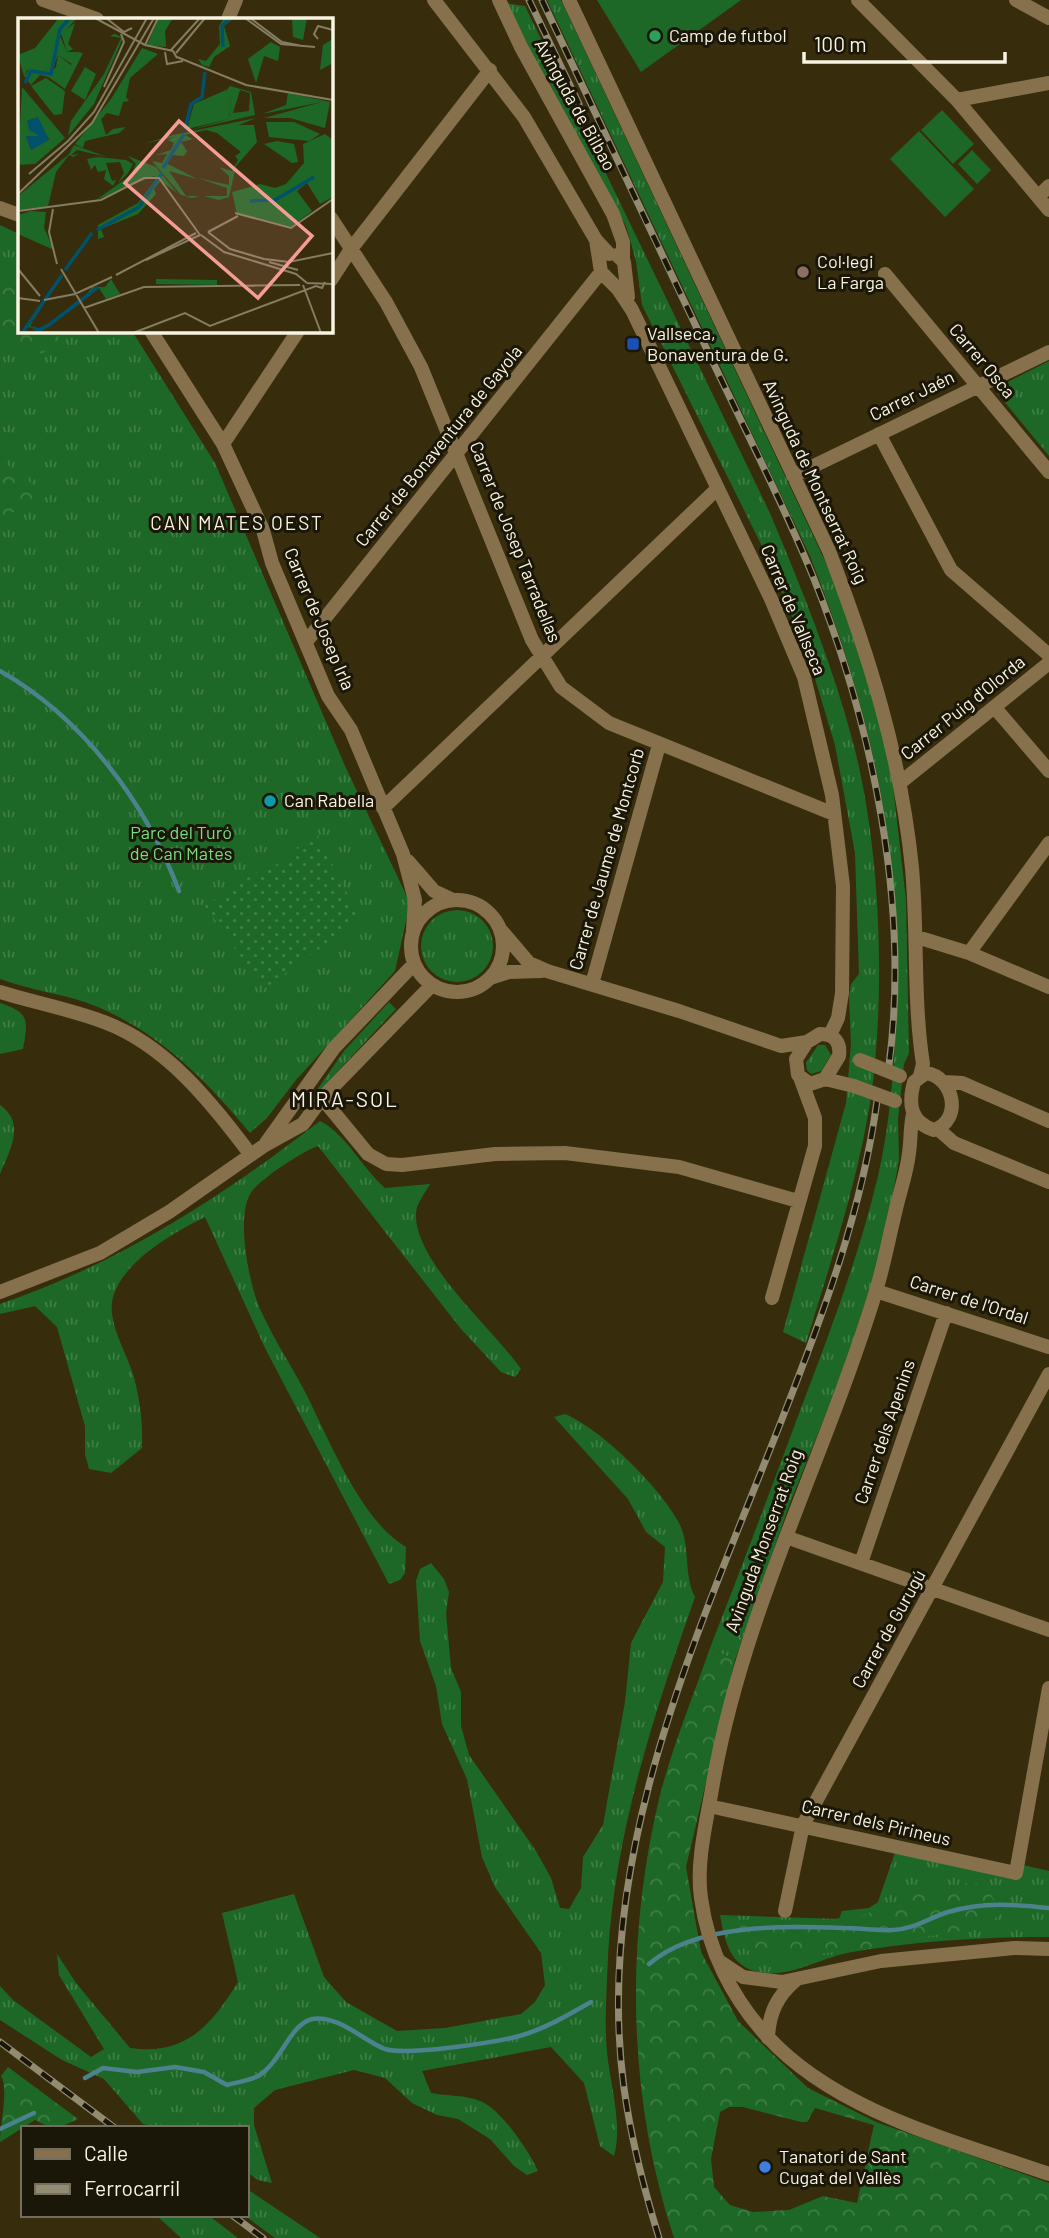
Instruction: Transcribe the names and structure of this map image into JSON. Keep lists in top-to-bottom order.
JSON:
{
  "streets": {
    "street": [
      "Avinguda de Bilbao",
      "Carrer Osca",
      "Carrer Jaén",
      "Carrer de Bonaventura de Gayola",
      "Avinguda de Montserrat Roig",
      "Carrer de Josep Tarradellas",
      "Carrer de Vallseca",
      "Carrer de Josep Irla",
      "Carrer Puig d'Olorda",
      "Carrer de Jaume de Montcorb",
      "Carrer de l'Ordal",
      "Carrer dels Apenins",
      "Avinguda Monserrat Roig",
      "Carrer de Gurugú",
      "Carrer dels Pirineus"
    ]
  },
  "crossings": [
    ["Avinguda de Bilbao", "Carrer de Bonaventura de Gayola"],
    ["Avinguda de Bilbao", "Carrer de Vallseca"],
    ["Carrer Osca", "Carrer Jaén"],
    ["Carrer Jaén", "Avinguda de Montserrat Roig"],
    ["Carrer de Bonaventura de Gayola", "Carrer de Josep Tarradellas"],
    ["Carrer de Bonaventura de Gayola", "Carrer de Vallseca"],
    ["Carrer de Bonaventura de Gayola", "Carrer de Josep Irla"],
    ["Avinguda de Montserrat Roig", "Carrer Puig d'Olorda"],
    ["Avinguda de Montserrat Roig", "Avinguda Monserrat Roig"],
    ["Carrer de Josep Tarradellas", "Carrer de Vallseca"],
    ["Carrer de Josep Tarradellas", "Carrer de Jaume de Montcorb"],
    ["Carrer de l'Ordal", "Carrer dels Apenins"],
    ["Carrer de l'Ordal", "Avinguda Monserrat Roig"],
    ["Carrer de Gurugú", "Carrer dels Pirineus"]
  ],
  "districts": ["CAN MATES OEST", "MIRA-SOL"],
  "parks": ["Parc del Turó de Can Mates"],
  "places": {
    "other": [
      "Camp de futbol",
      "Col·legi La Farga",
      "Can Rabella",
      "Tanatori de Sant Cugat del Vallès"
    ],
    "transit": ["Vallseca, Bonaventura de G."]
  },
  "legend": ["Calle", "Ferrocarril"],
  "scale_bar": "100 m"
}
